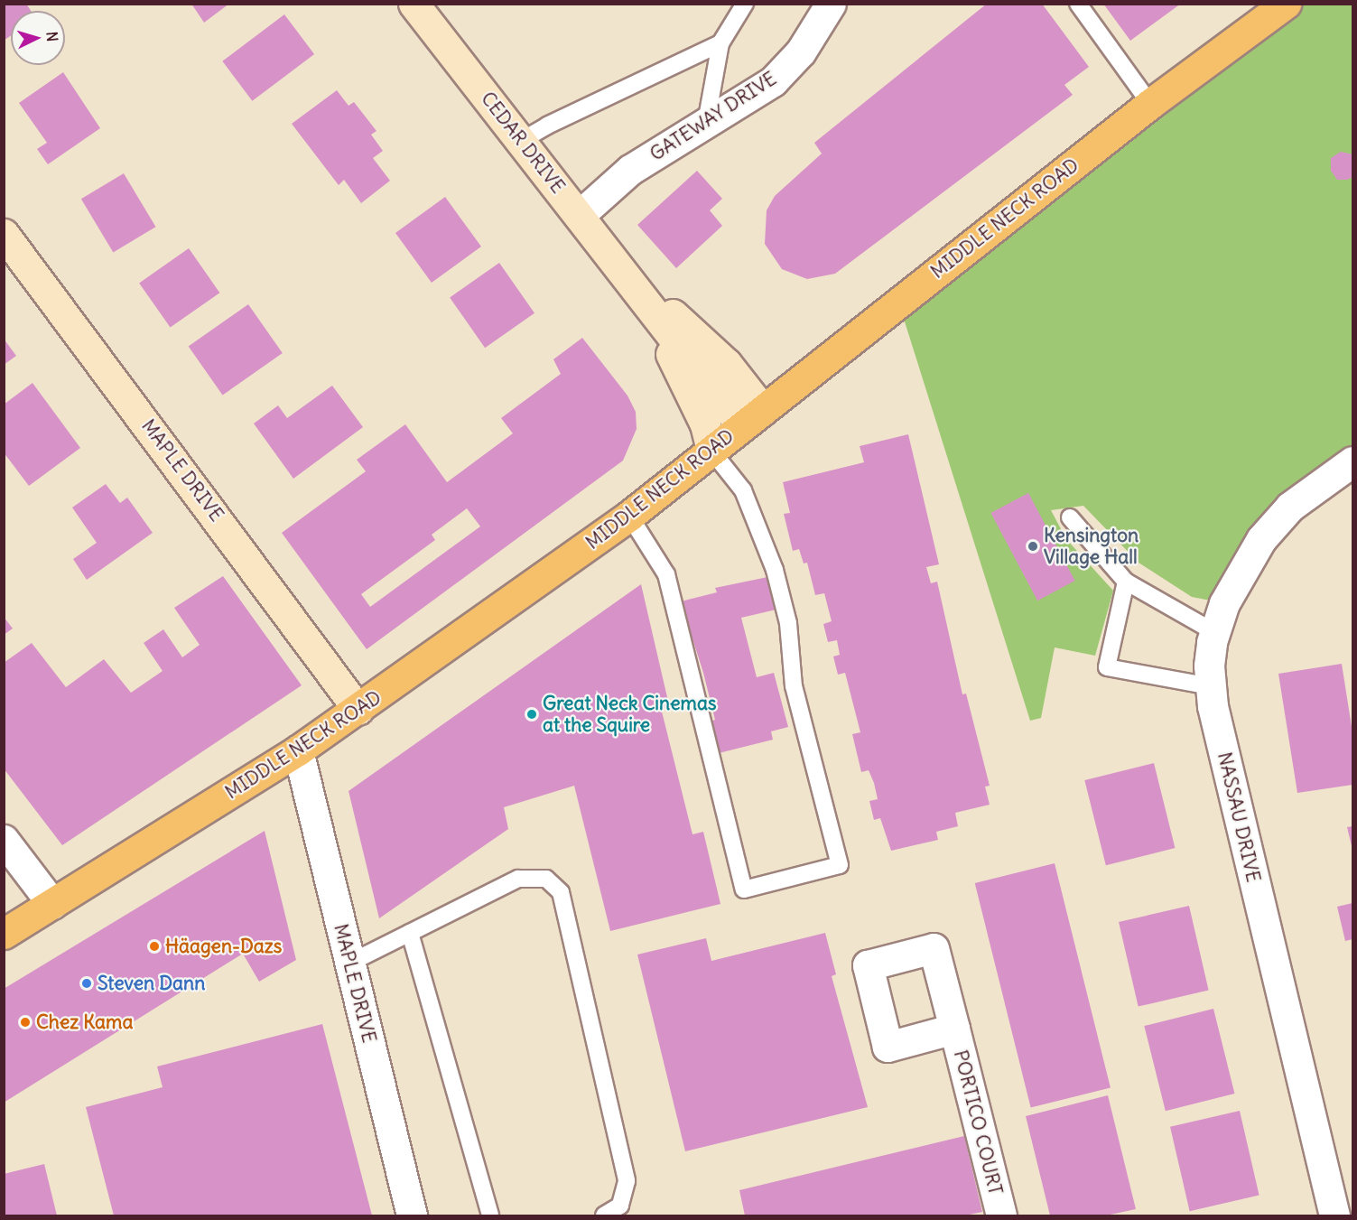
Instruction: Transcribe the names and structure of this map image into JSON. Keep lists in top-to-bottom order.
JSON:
{
  "streets": {
    "main road": ["MIDDLE NECK ROAD"],
    "street": [
      "GATEWAY DRIVE",
      "CEDAR DRIVE",
      "MAPLE DRIVE",
      "NASSAU DRIVE",
      "PORTICO COURT"
    ]
  },
  "crossings": [
    ["GATEWAY DRIVE", "CEDAR DRIVE"],
    ["CEDAR DRIVE", "MIDDLE NECK ROAD"],
    ["MIDDLE NECK ROAD", "MAPLE DRIVE"]
  ],
  "places": [
    "Kensington Village Hall",
    "Great Neck Cinemas at the Squire",
    "Häagen-Dazs",
    "Steven Dann",
    "Chez Kama"
  ],
  "north": "right"
}
